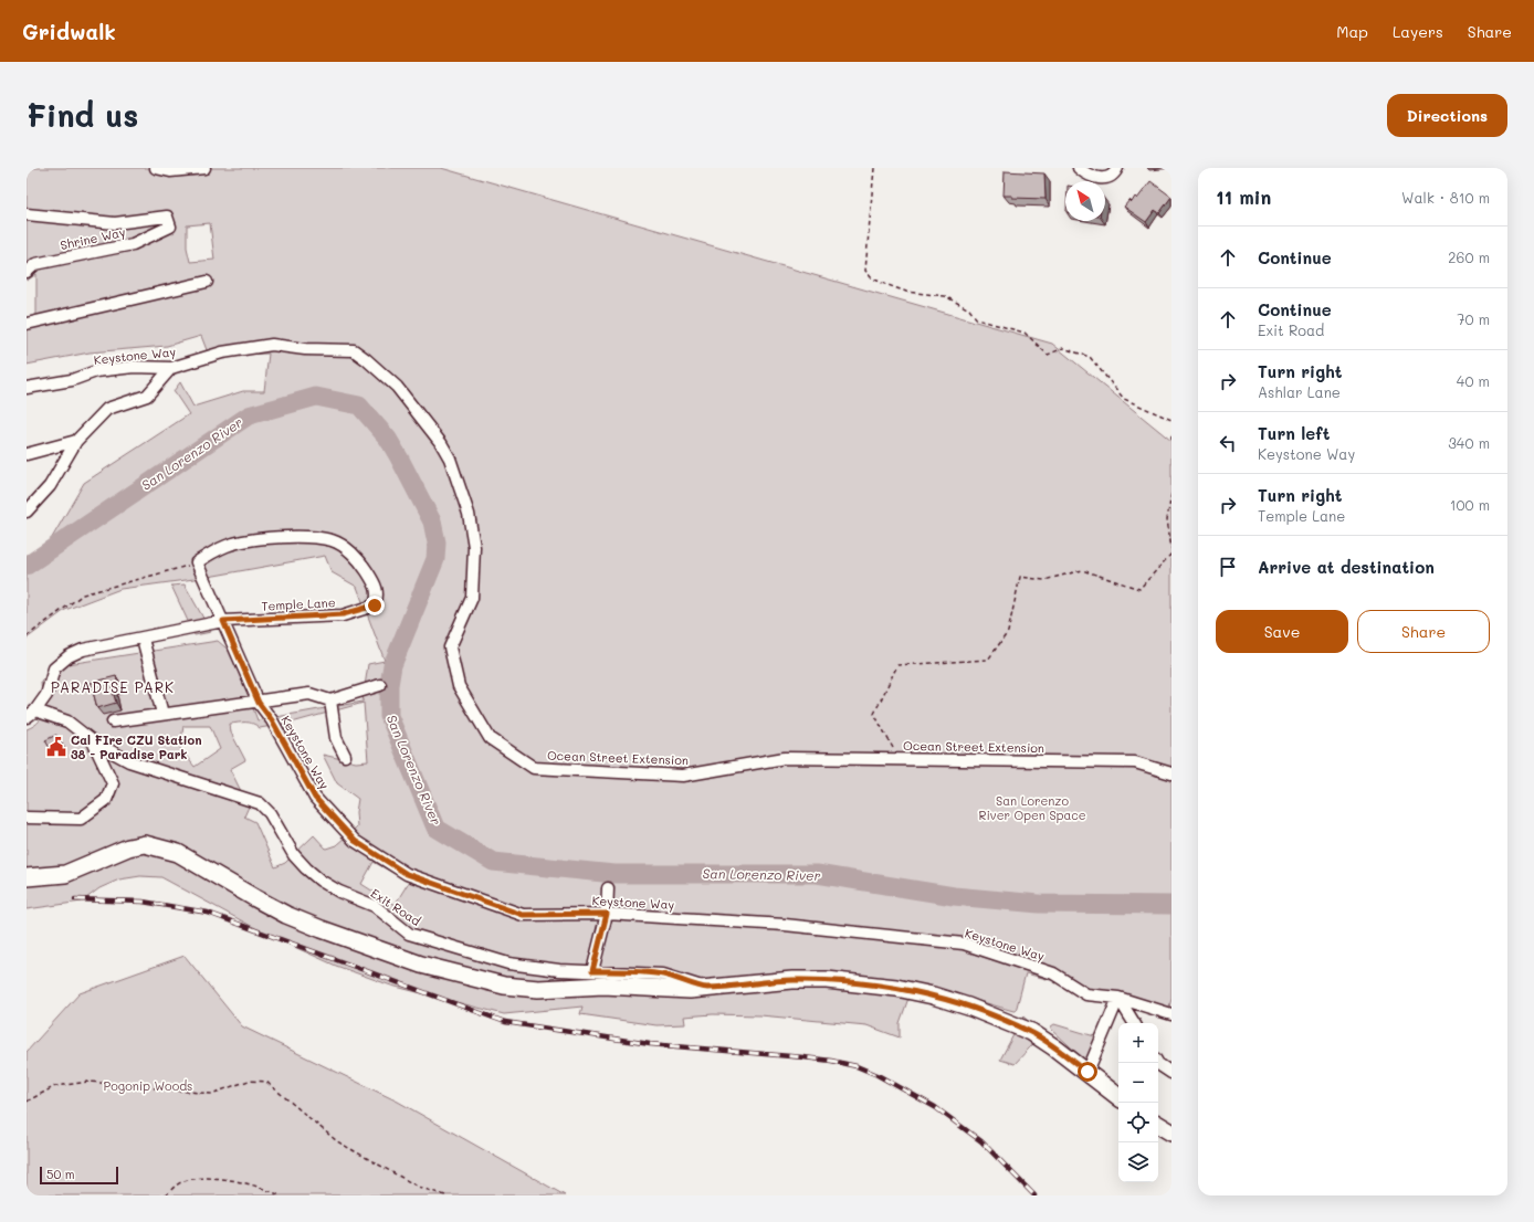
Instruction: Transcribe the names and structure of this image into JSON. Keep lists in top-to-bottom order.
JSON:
{
  "streets": {
    "street": [
      "Shrine Way",
      "Keystone Way",
      "Temple Lane",
      "Ocean Street Extension",
      "Exit Road"
    ]
  },
  "crossings": [
    ["Keystone Way", "Temple Lane"],
    ["Keystone Way", "Ocean Street Extension"]
  ],
  "districts": ["PARADISE PARK"],
  "water": ["San Lorenzo River"],
  "parks": ["San Lorenzo River Open Space", "Pogonip Woods"],
  "places": {
    "public building": ["Cal FIre CZU Station 38 - Paradise Park"]
  },
  "scale_bar": "50 m",
  "north": "top left",
  "page": {
    "header": "Gridwalk",
    "nav": ["Map", "Layers", "Share"],
    "buttons": [
      "Directions",
      ["Save", "Share"]
    ],
    "title": "Find us",
    "heading": ["11 min", "Walk · 810 m"],
    "list": [
      ["Continue", "260 m"],
      ["Continue", "Exit Road", "70 m"],
      ["Turn right", "Ashlar Lane", "40 m"],
      ["Turn left", "Keystone Way", "340 m"],
      ["Turn right", "Temple Lane", "100 m"],
      "Arrive at destination"
    ],
    "map_buttons": ["+", "−"],
    "scale": "50 m"
  }
}
